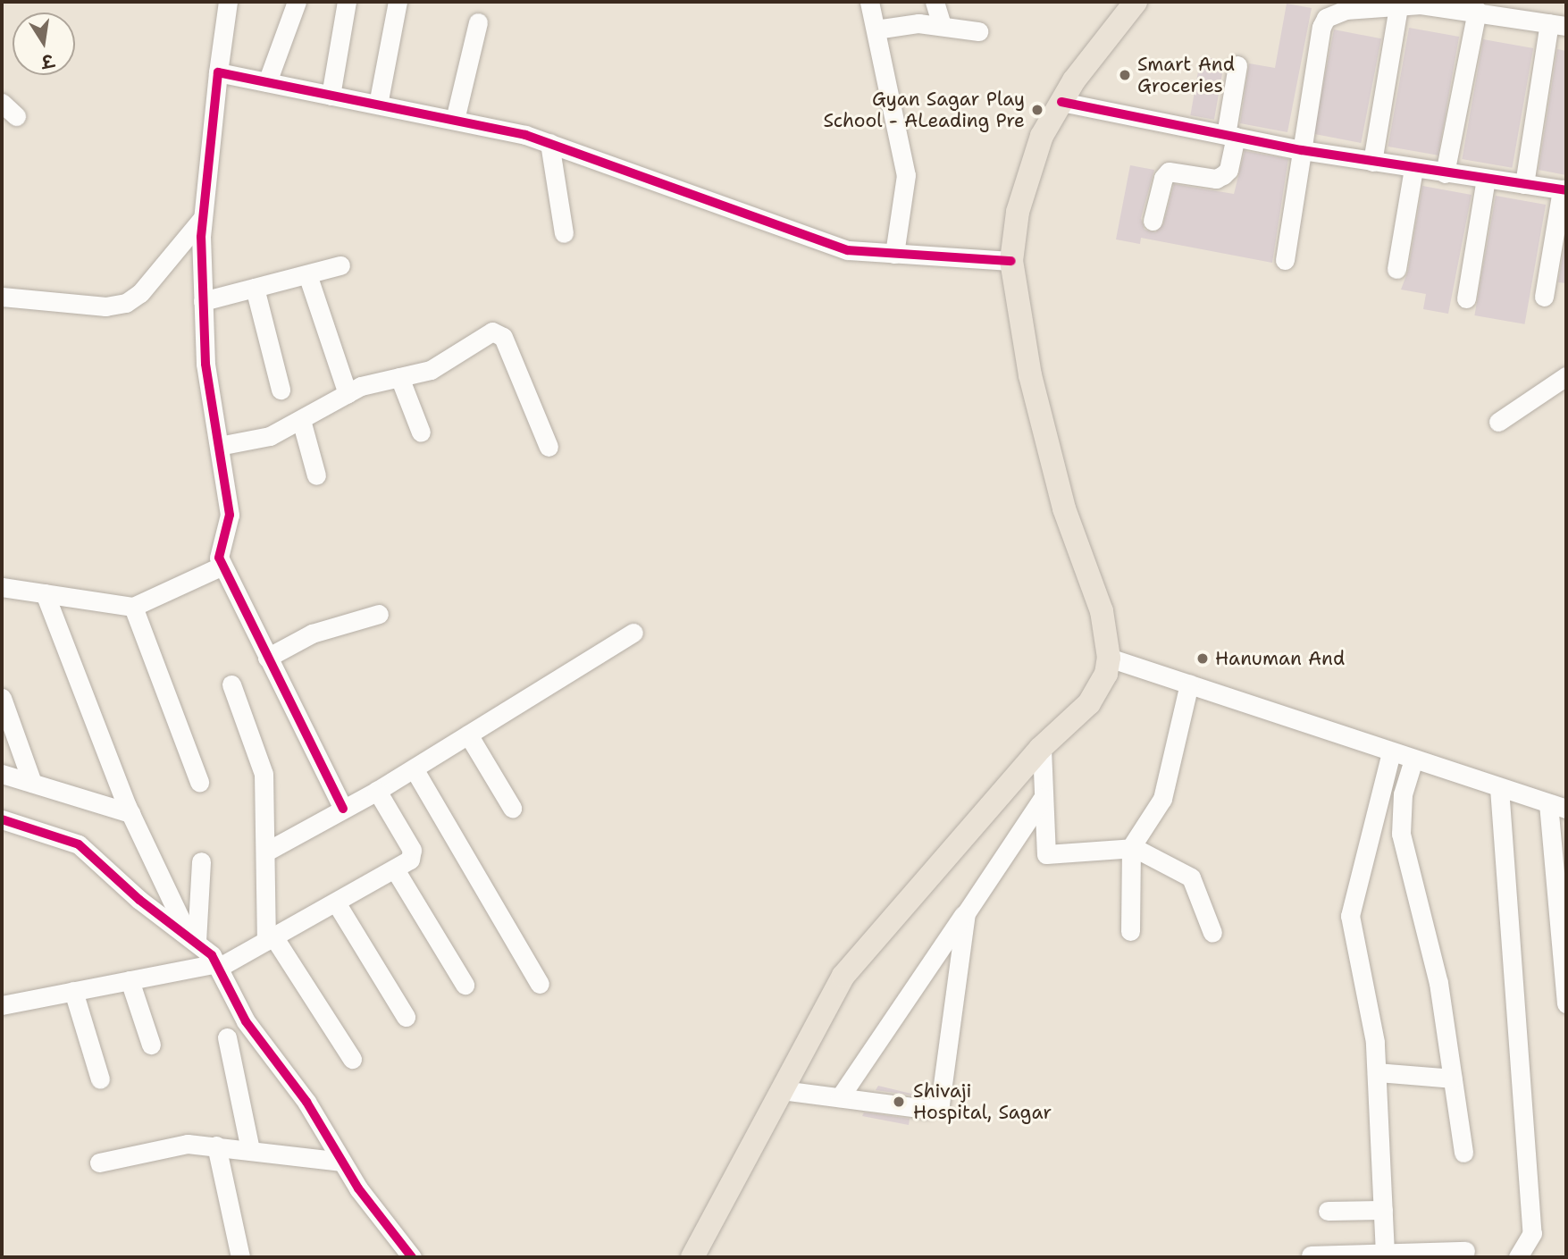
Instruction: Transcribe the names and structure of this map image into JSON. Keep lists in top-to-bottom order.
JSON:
{
  "places": [
    "Smart And Groceries",
    "Gyan Sagar Play School - ALeading Pre",
    "Hanuman And",
    "Shivaji Hospital, Sagar"
  ],
  "north": "bottom"
}
